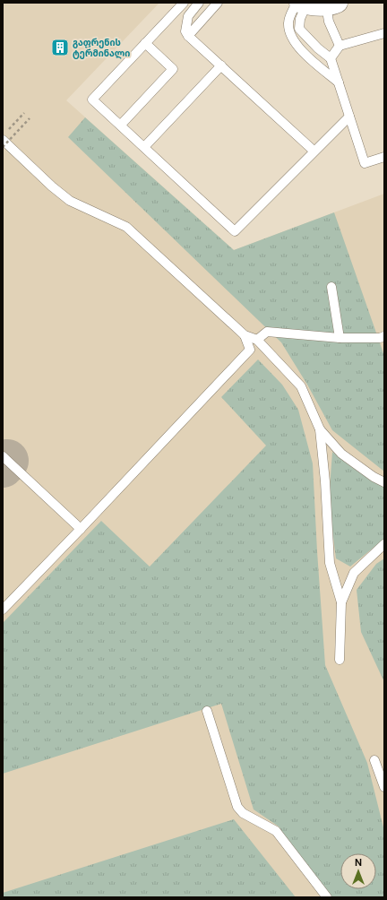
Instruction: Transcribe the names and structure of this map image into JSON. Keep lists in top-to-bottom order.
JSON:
{
  "places": {
    "building": ["გაფრენის ტერმინალი"]
  },
  "north": "top"
}
